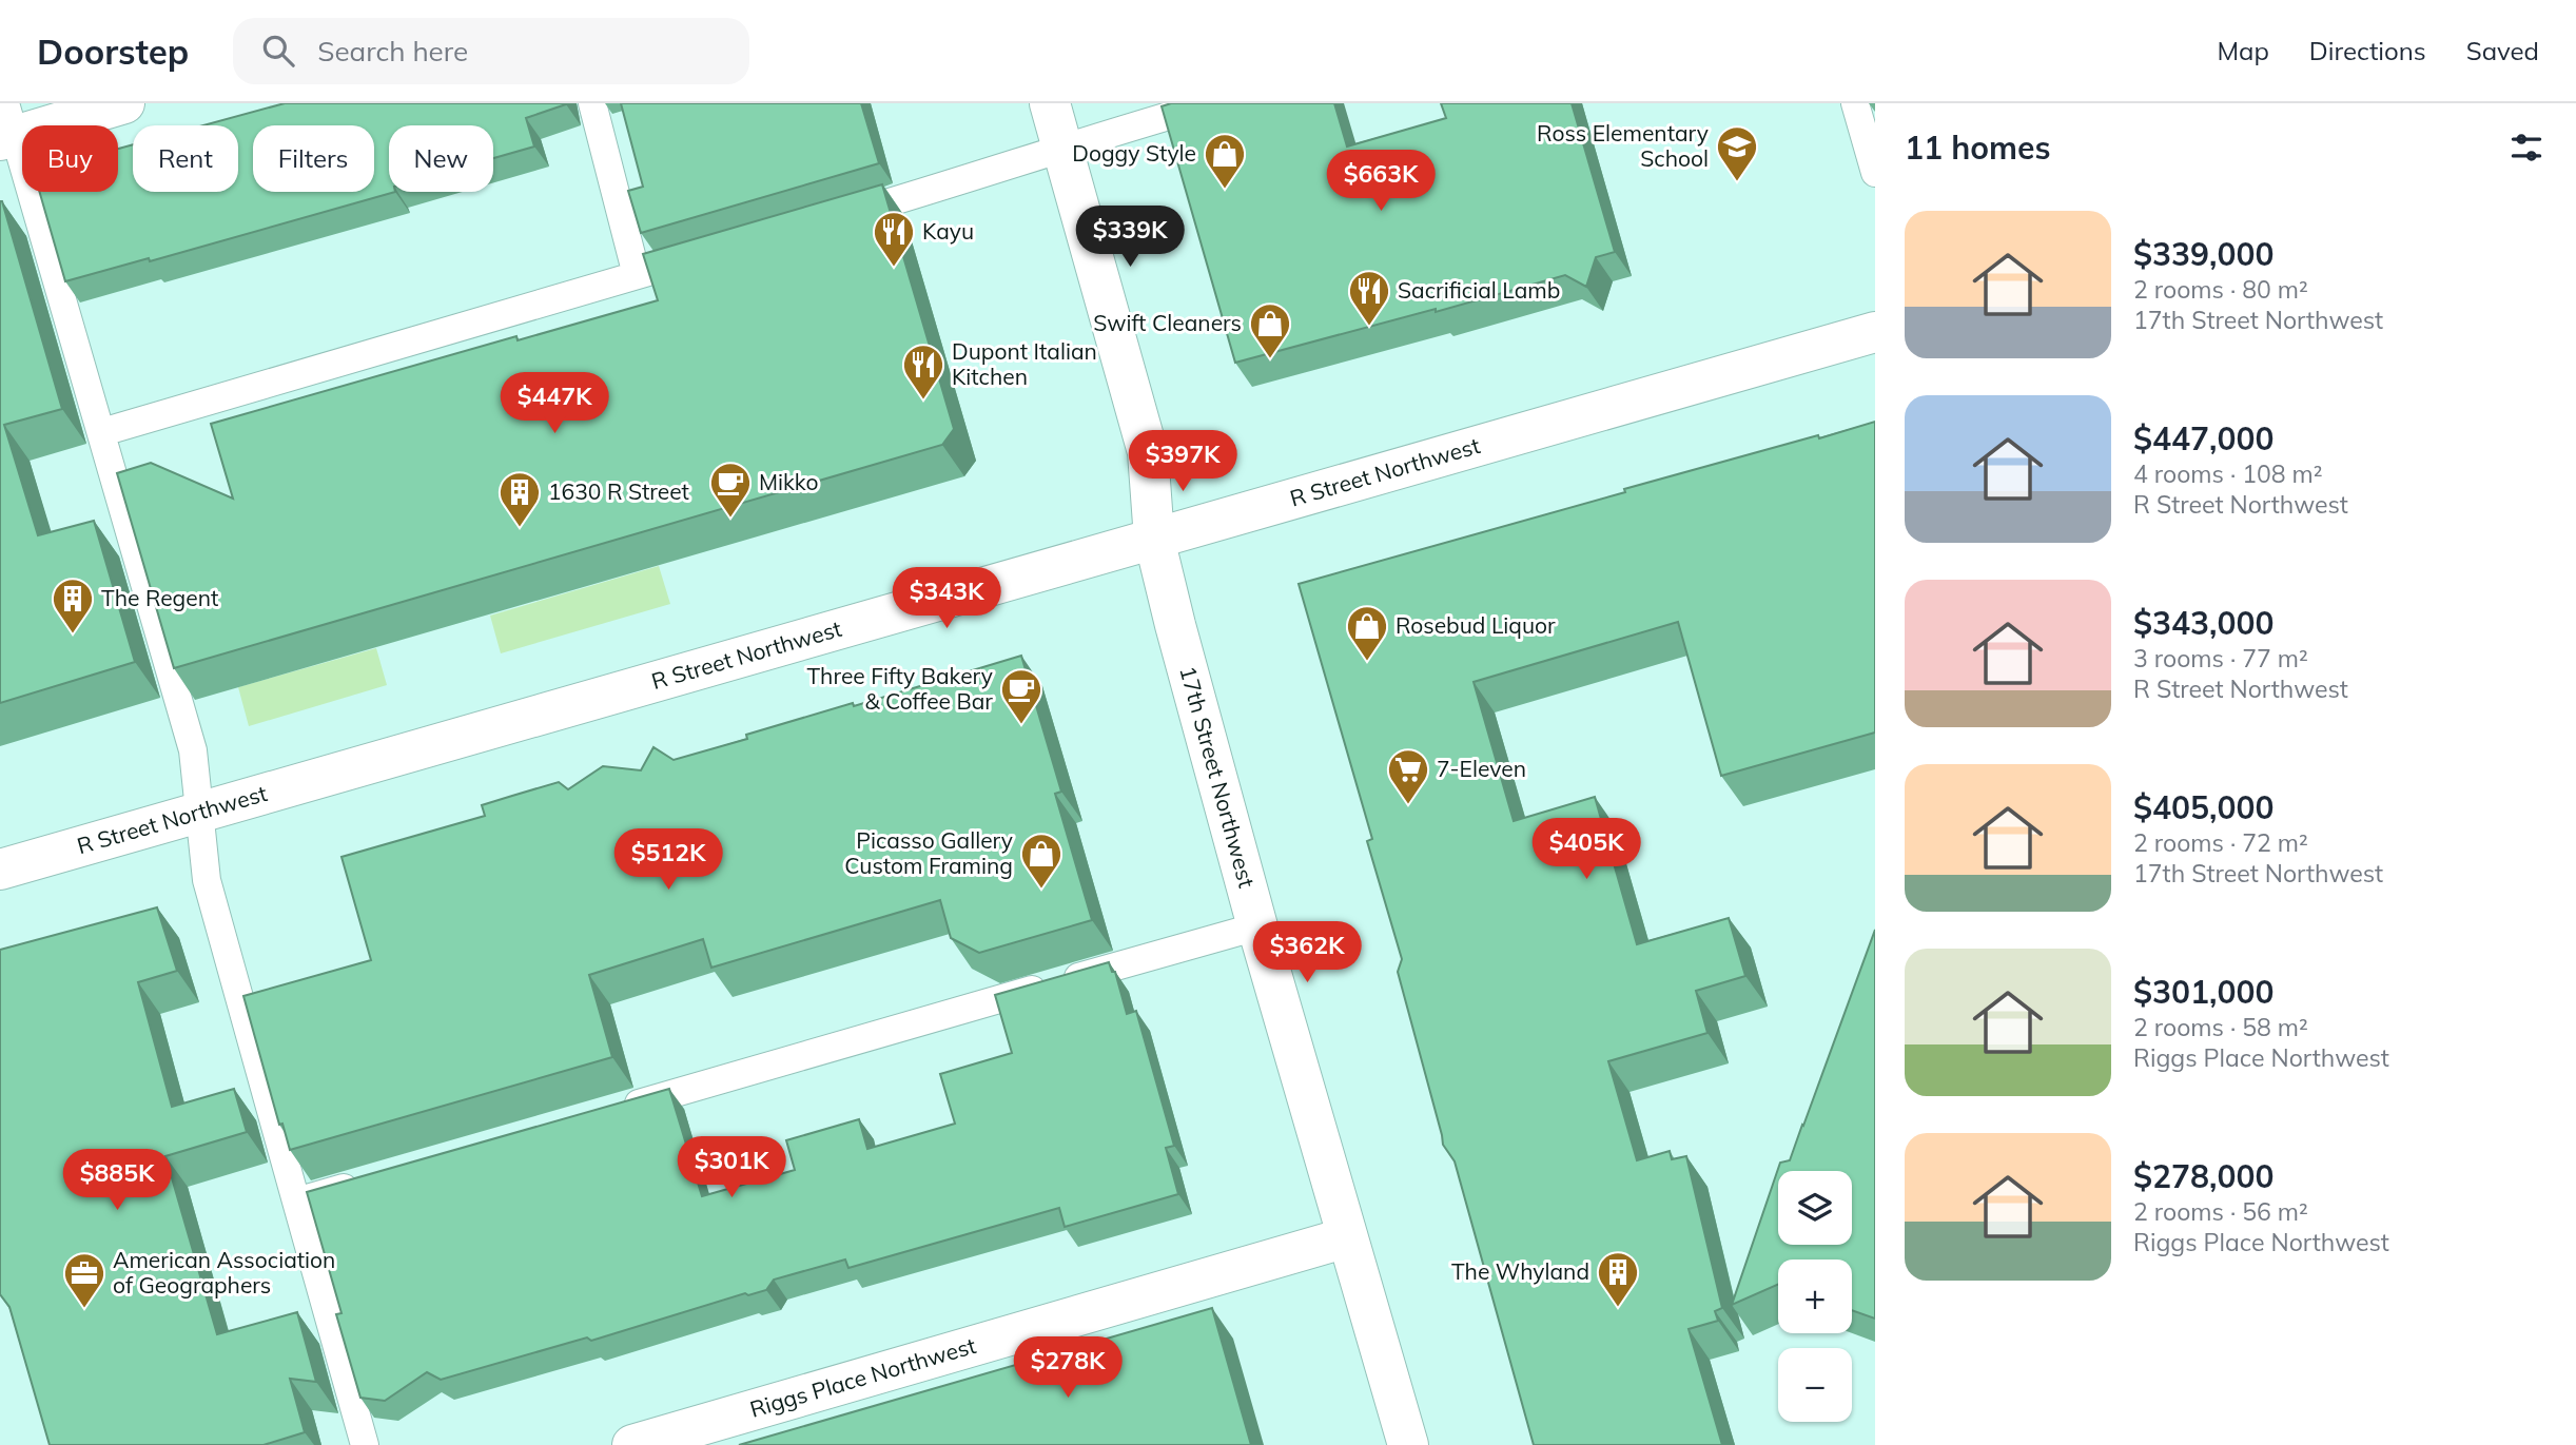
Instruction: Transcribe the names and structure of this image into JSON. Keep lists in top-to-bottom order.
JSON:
{
  "streets": {
    "main road": ["R Street Northwest", "17th Street Northwest", "Riggs Place Northwest"]
  },
  "crossings": [
    ["R Street Northwest", "17th Street Northwest"],
    ["17th Street Northwest", "Riggs Place Northwest"]
  ],
  "places": {
    "school or university": ["Ross Elementary School"],
    "shop": [
      "Doggy Style",
      "Swift Cleaners",
      "Rosebud Liquor",
      "Picasso Gallery Custom Framing"
    ],
    "restaurant": ["Kayu", "Sacrificial Lamb", "Dupont Italian Kitchen"],
    "cafe": ["Mikko", "Three Fifty Bakery & Coffee Bar"],
    "building": ["1630 R Street", "The Regent", "The Whyland"],
    "supermarket": ["7-Eleven"],
    "office": ["American Association of Geographers"]
  },
  "page": {
    "header": "Doorstep",
    "search": "Search here",
    "nav": ["Map", "Directions", "Saved"],
    "heading": "11 homes",
    "chip": [
      "Buy",
      "Rent",
      "Filters",
      "New"
    ],
    "price": [
      "$663K",
      "$339K",
      "$447K",
      "$397K",
      "$343K",
      "$405K",
      "$512K",
      "$362K",
      "$301K",
      "$885K",
      "$278K"
    ],
    "list": [
      {
        "name": "$339,000",
        "note": "2 rooms · 80 m² · 17th Street Northwest"
      },
      {
        "name": "$447,000",
        "note": "4 rooms · 108 m² · R Street Northwest"
      },
      {
        "name": "$343,000",
        "note": "3 rooms · 77 m² · R Street Northwest"
      },
      {
        "name": "$405,000",
        "note": "2 rooms · 72 m² · 17th Street Northwest"
      },
      {
        "name": "$301,000",
        "note": "2 rooms · 58 m² · Riggs Place Northwest"
      },
      {
        "name": "$278,000",
        "note": "2 rooms · 56 m² · Riggs Place Northwest"
      }
    ],
    "map_buttons": ["+", "−"]
  }
}
